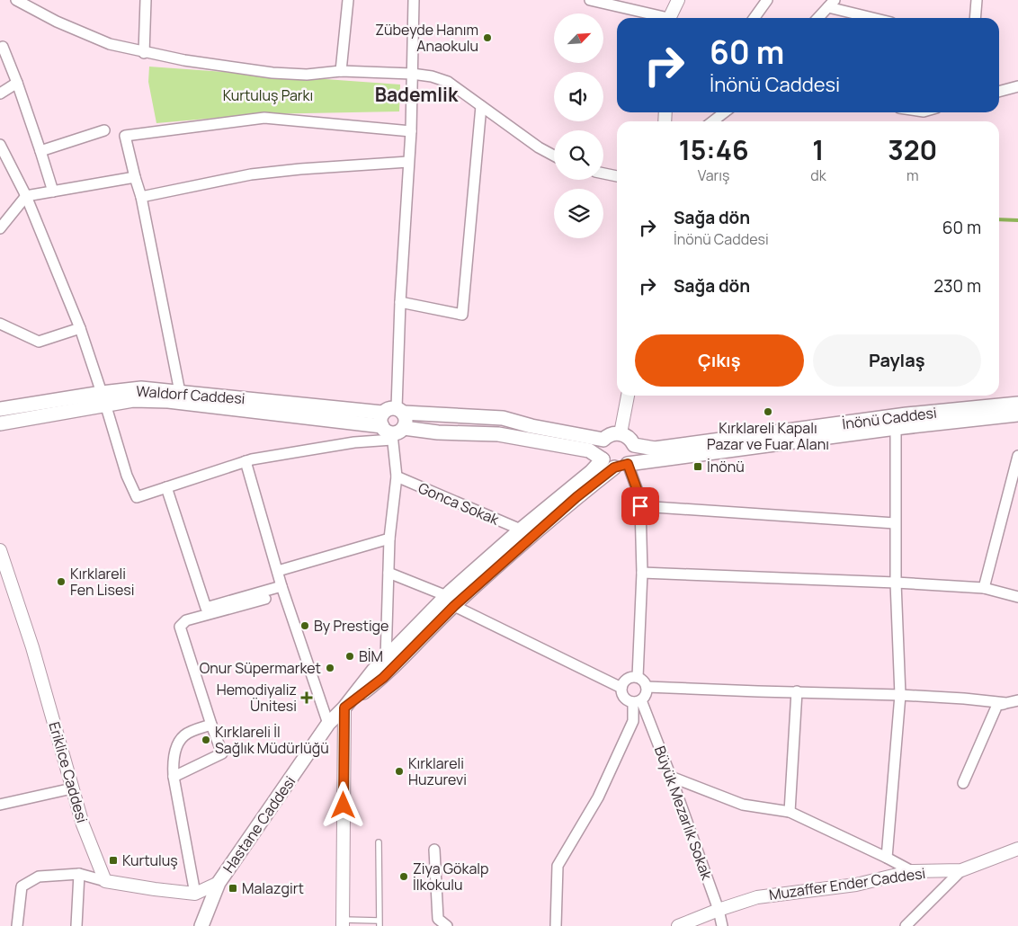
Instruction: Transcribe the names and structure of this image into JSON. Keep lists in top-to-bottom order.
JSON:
{
  "streets": {
    "main road": ["Waldorf Caddesi", "İnönü Caddesi", "Hastane Caddesi"],
    "street": [
      "Gonca Sokak",
      "Eriklice Caddesi",
      "Büyük Mezarlık Sokak",
      "Muzaffer Ender Caddesi"
    ]
  },
  "crossings": [
    ["Waldorf Caddesi", "İnönü Caddesi"],
    ["Büyük Mezarlık Sokak", "Muzaffer Ender Caddesi"]
  ],
  "districts": ["Bademlik"],
  "parks": ["Kurtuluş Parkı"],
  "places": {
    "other": [
      "Zübeyde Hanım Anaokulu",
      "Kırklareli Kapalı Pazar ve Fuar Alanı",
      "Kırklareli Fen Lisesi",
      "By Prestige",
      "BİM",
      "Onur Süpermarket",
      "Kırklareli İl Sağlık Müdürlüğü",
      "Kırklareli Huzurevi",
      "Ziya Gökalp İlkokulu"
    ],
    "transit": ["İnönü", "Kurtuluş", "Malazgirt"],
    "health": ["Hemodiyaliz Ünitesi"]
  },
  "north": "top right",
  "page": {
    "turn": ["60 m", "İnönü Caddesi"],
    "eta": [
      "15:46",
      "Varış",
      "1",
      "dk",
      "320",
      "m"
    ],
    "list": [
      {
        "name": "Sağa dön",
        "note": "İnönü Caddesi",
        "value": "60 m"
      },
      {
        "name": "Sağa dön",
        "value": "230 m"
      }
    ],
    "buttons": ["Çıkış", "Paylaş"]
  }
}
